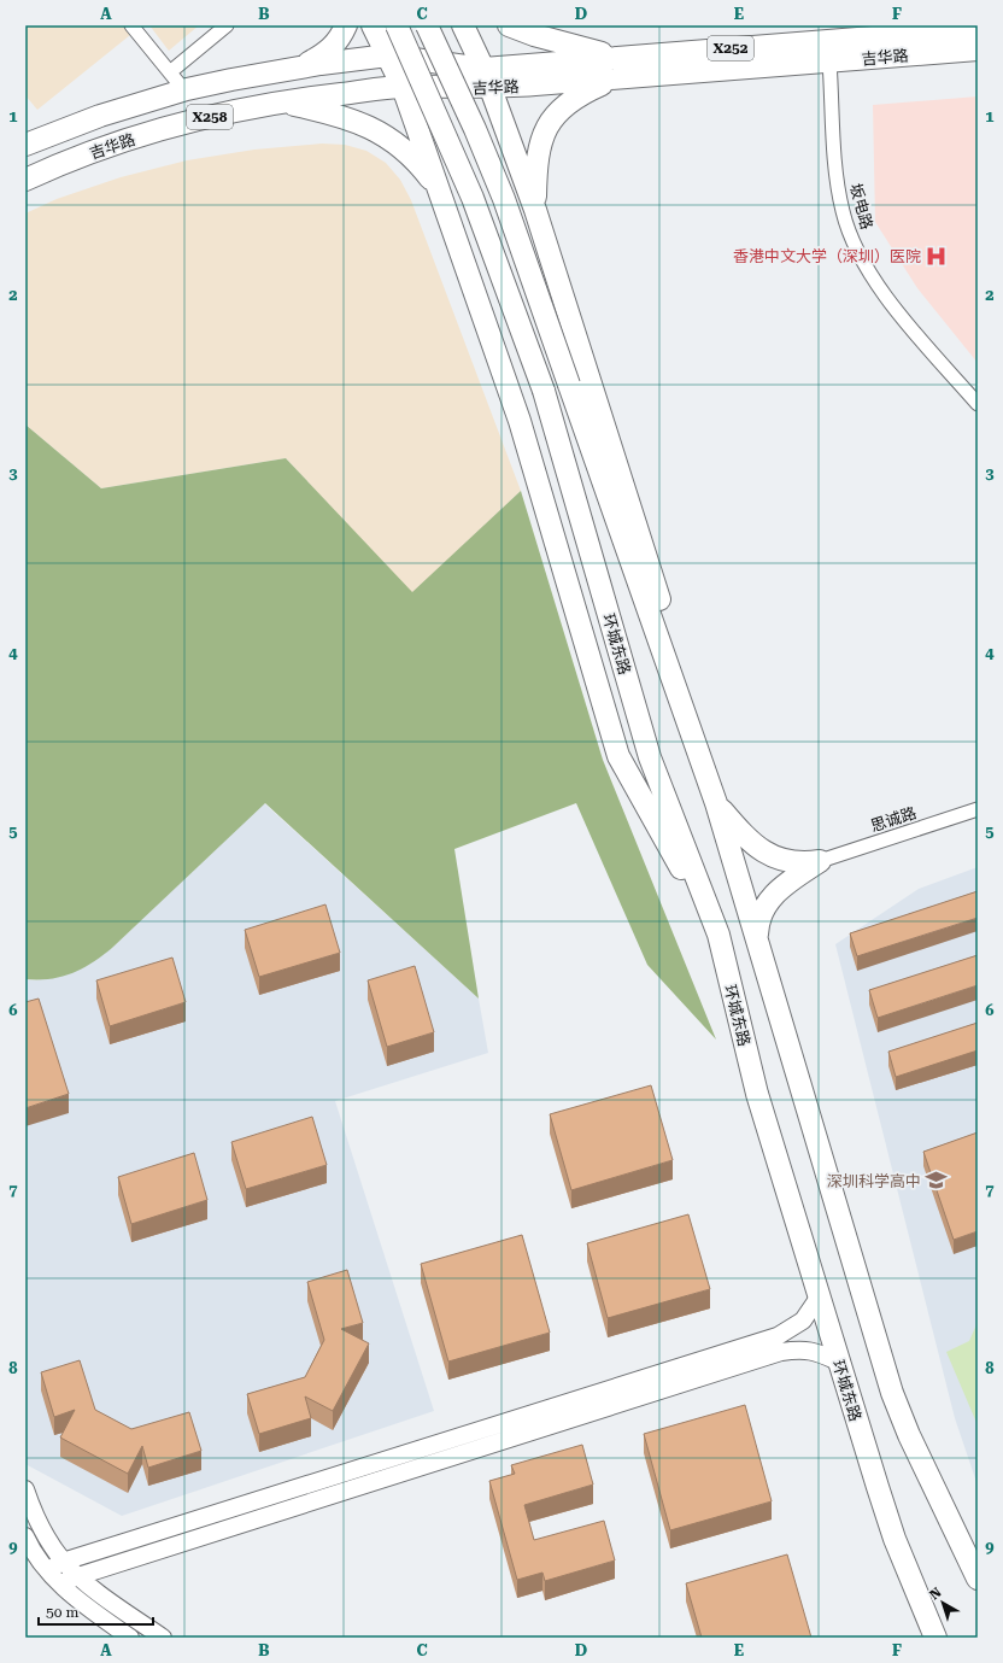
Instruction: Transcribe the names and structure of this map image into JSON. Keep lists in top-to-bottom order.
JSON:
{
  "streets": {
    "main road": [
      "X252",
      "吉华路",
      "X258",
      "环城东路"
    ],
    "street": ["坂电路", "思诚路"]
  },
  "crossings": [
    ["吉华路", "坂电路"]
  ],
  "places": {
    "hospital": ["香港中文大学（深圳）医院"],
    "school or university": ["深圳科学高中"]
  },
  "scale_bar": "50 m",
  "north": "top left",
  "grid": {
    "columns": [
      "A",
      "B",
      "C",
      "D",
      "E",
      "F"
    ],
    "rows": [
      "1",
      "2",
      "3",
      "4",
      "5",
      "6",
      "7",
      "8",
      "9"
    ]
  }
}
